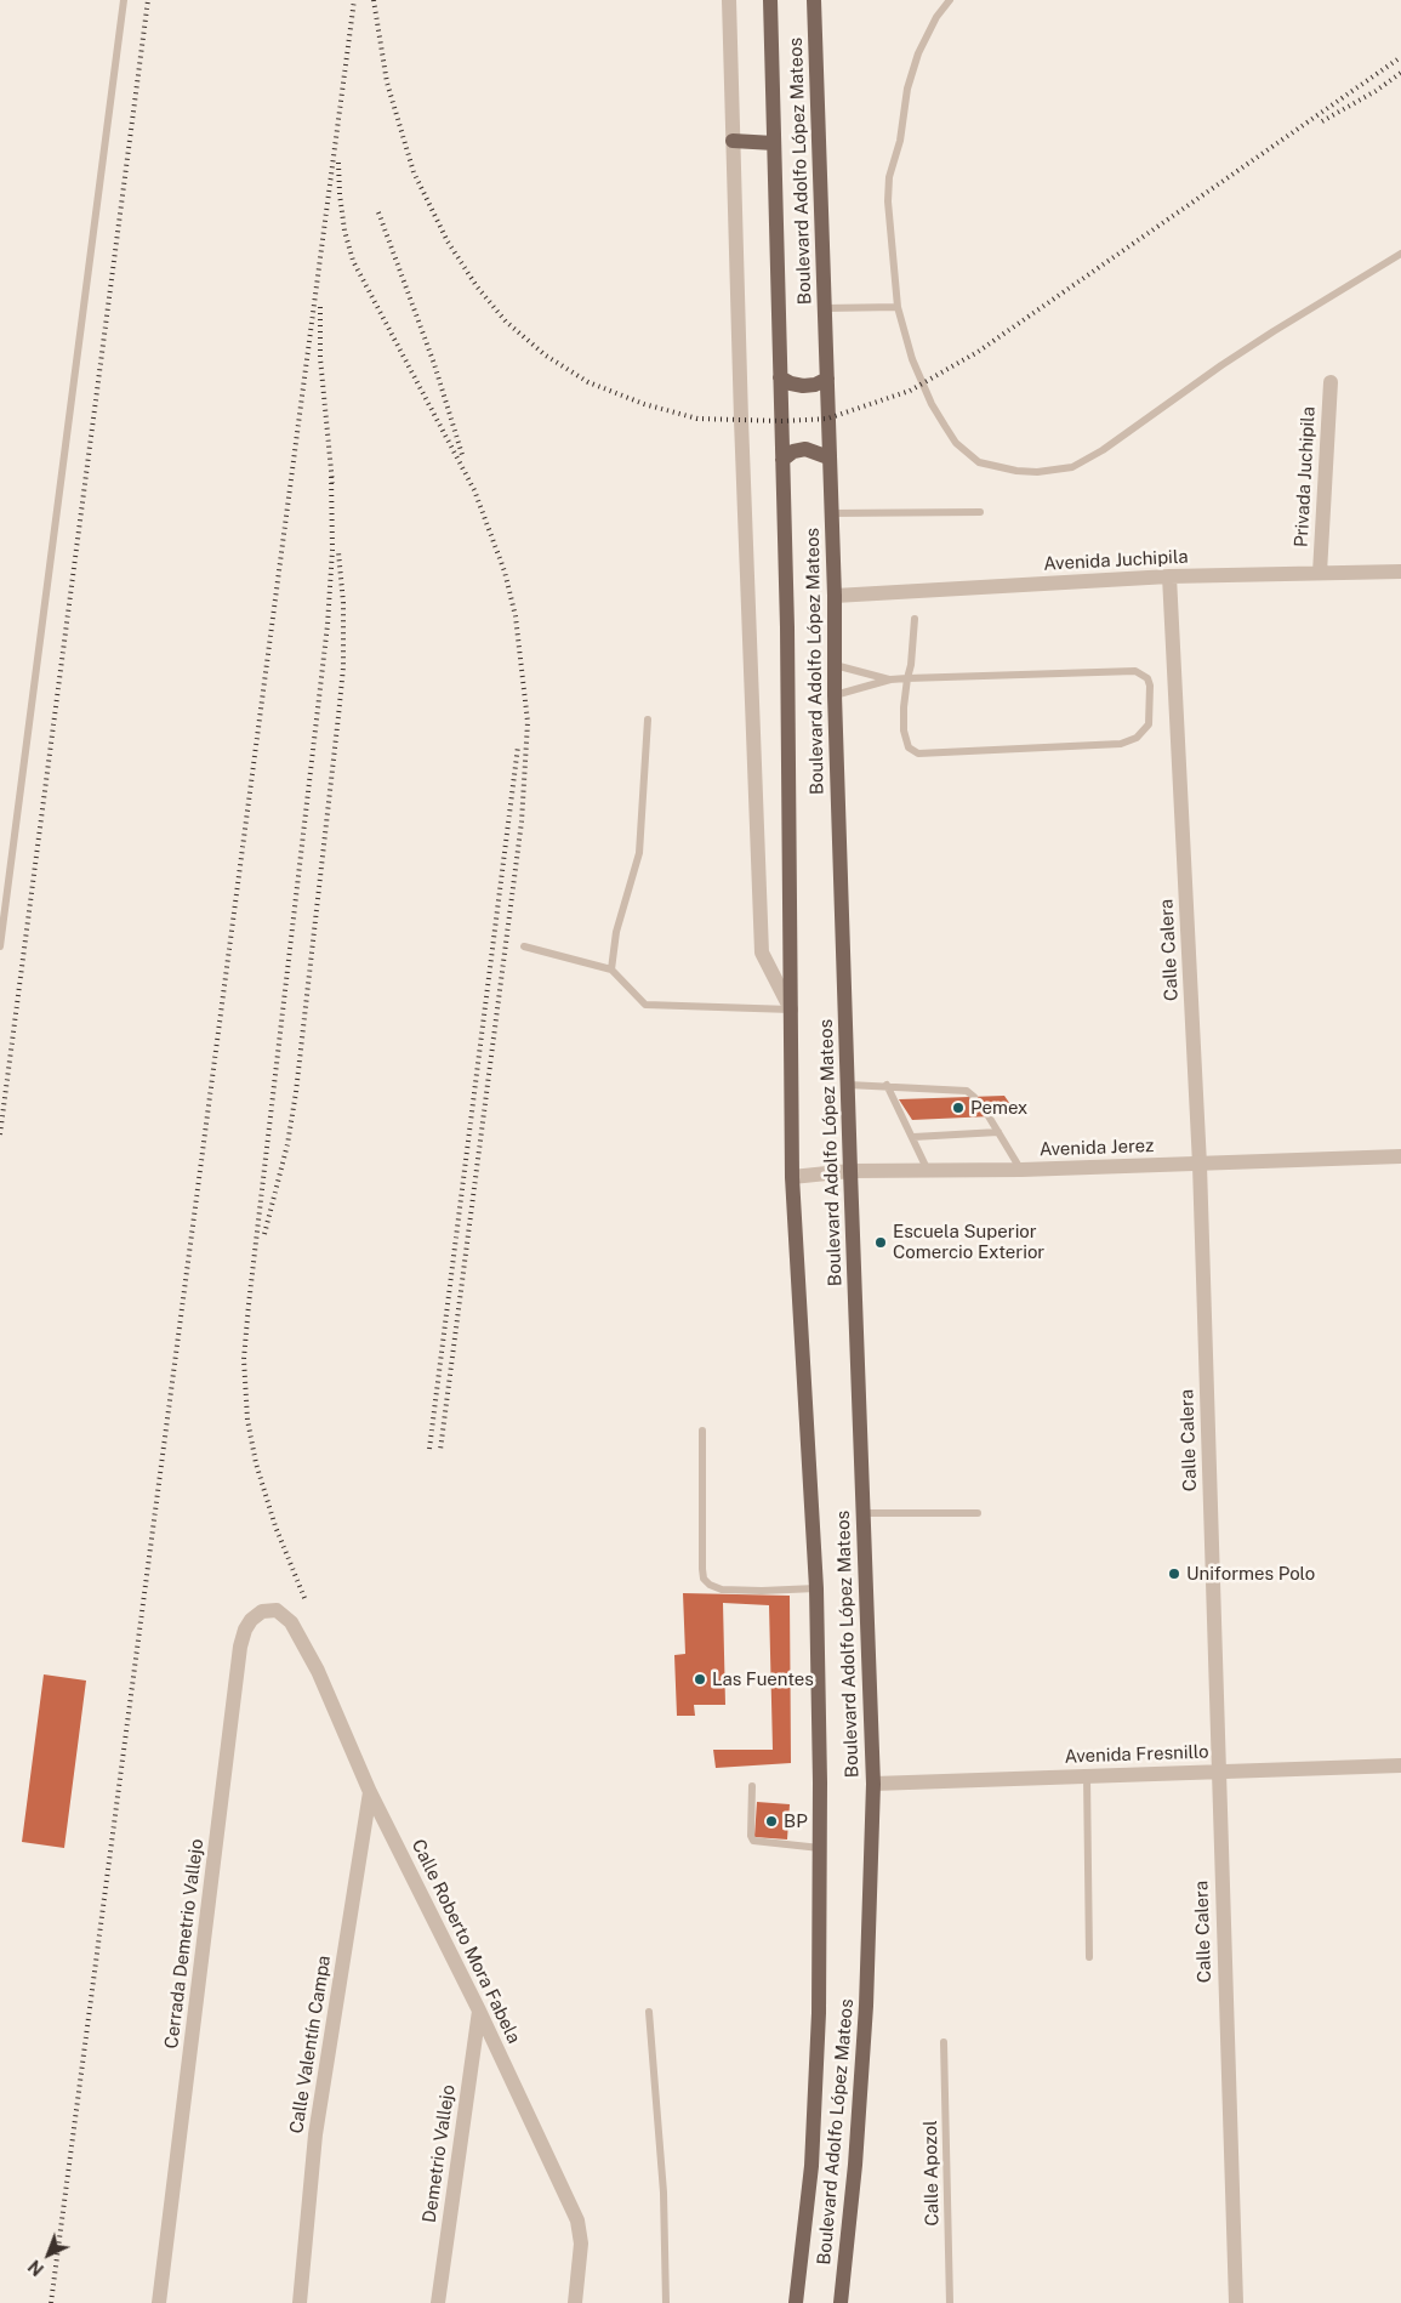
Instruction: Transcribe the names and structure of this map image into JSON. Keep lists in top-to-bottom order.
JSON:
{
  "streets": {
    "main road": ["Boulevard Adolfo López Mateos"],
    "street": [
      "Privada Juchipila",
      "Avenida Juchipila",
      "Calle Calera",
      "Avenida Jerez",
      "Avenida Fresnillo",
      "Calle Roberto Mora Fabela",
      "Cerrada Demetrio Vallejo",
      "Calle Valentín Campa",
      "Demetrio Vallejo"
    ],
    "lane": ["Calle Apozol"]
  },
  "crossings": [
    ["Boulevard Adolfo López Mateos", "Avenida Juchipila"],
    ["Boulevard Adolfo López Mateos", "Avenida Jerez"],
    ["Boulevard Adolfo López Mateos", "Avenida Fresnillo"],
    ["Privada Juchipila", "Avenida Juchipila"],
    ["Avenida Juchipila", "Calle Calera"],
    ["Calle Calera", "Avenida Jerez"],
    ["Calle Calera", "Avenida Fresnillo"],
    ["Calle Roberto Mora Fabela", "Cerrada Demetrio Vallejo"],
    ["Calle Roberto Mora Fabela", "Calle Valentín Campa"],
    ["Calle Roberto Mora Fabela", "Demetrio Vallejo"]
  ],
  "places": [
    "Pemex",
    "Escuela Superior Comercio Exterior",
    "Uniformes Polo",
    "Las Fuentes",
    "BP"
  ],
  "north": "bottom left"
}
